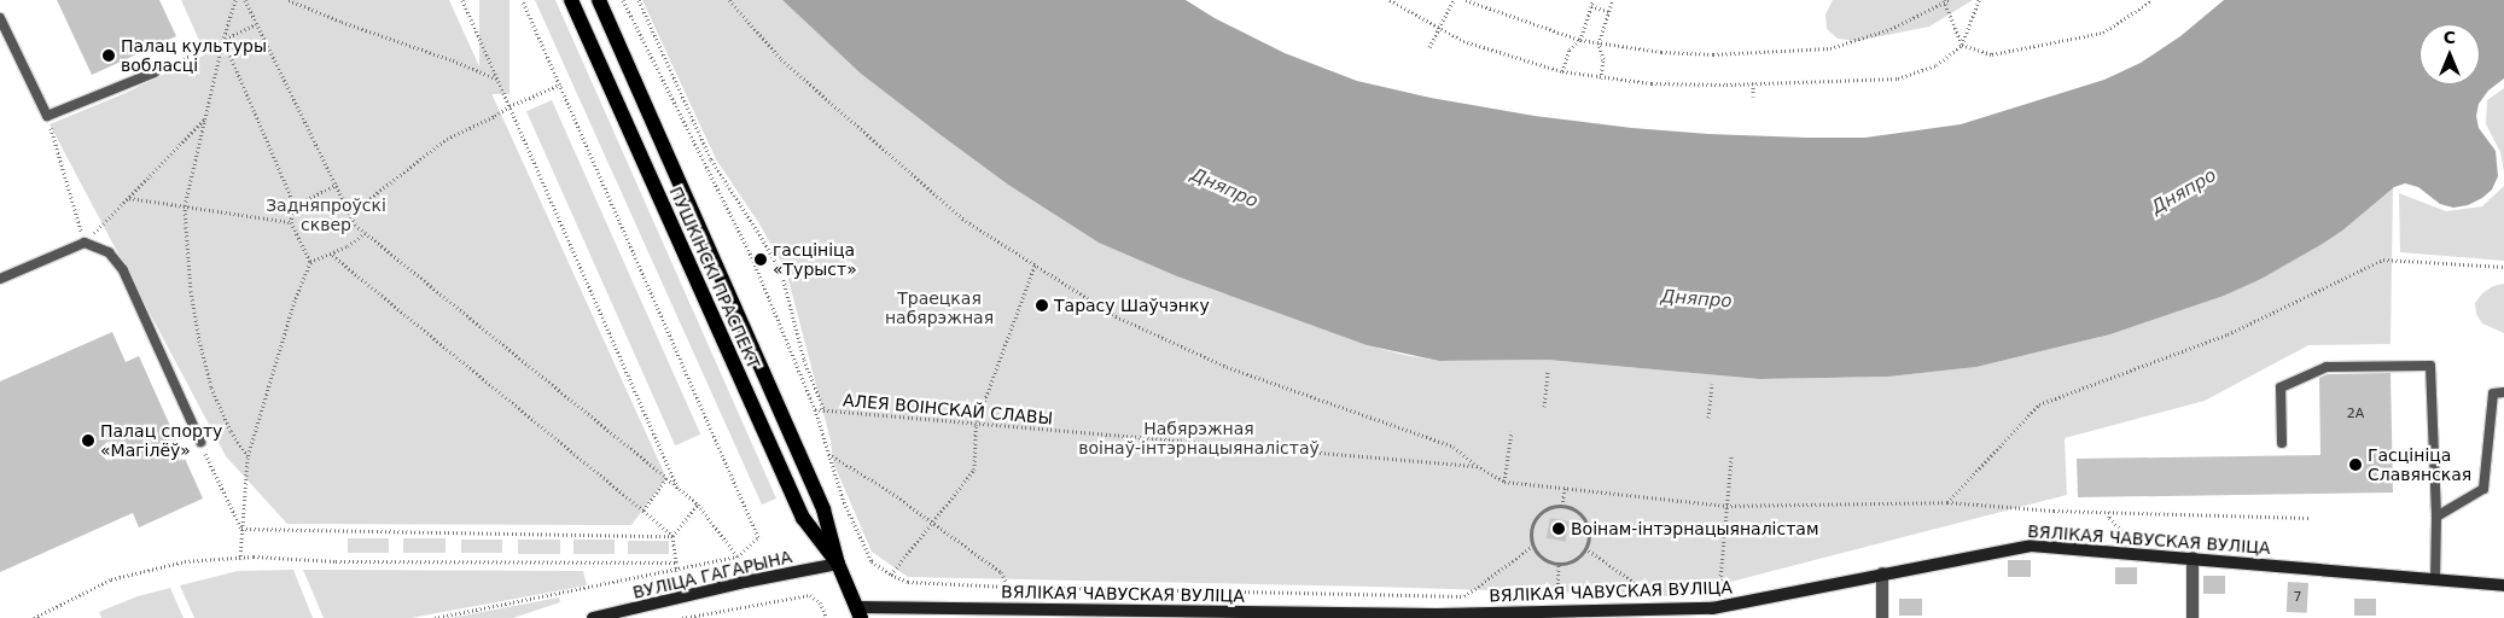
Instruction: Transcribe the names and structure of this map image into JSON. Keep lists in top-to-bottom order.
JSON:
{
  "streets": {
    "main road": ["ПУШКІНСКІ ПРАСПЕКТ", "ВЯЛІКАЯ ЧАВУСКАЯ ВУЛІЦА", "ВУЛІЦА ГАГАРЫНА"],
    "path": ["АЛЕЯ ВОІНСКАЙ СЛАВЫ"]
  },
  "crossings": [
    ["ПУШКІНСКІ ПРАСПЕКТ", "ВЯЛІКАЯ ЧАВУСКАЯ ВУЛІЦА"],
    ["ПУШКІНСКІ ПРАСПЕКТ", "ВУЛІЦА ГАГАРЫНА"]
  ],
  "water": ["Дняпро"],
  "parks": ["Задняпроўскі сквер", "Траецкая набярэжная", "Набярэжная воінаў-інтэрнацыяналістаў"],
  "places": [
    "Палац культуры вобласці",
    "гасцініца «Турыст»",
    "Тарасу Шаўчэнку",
    "Палац спорту «Магілёў»",
    "Гасцініца Славянская",
    "Воінам-інтэрнацыяналістам"
  ],
  "house_numbers": ["2А", "7"],
  "north": "top"
}
